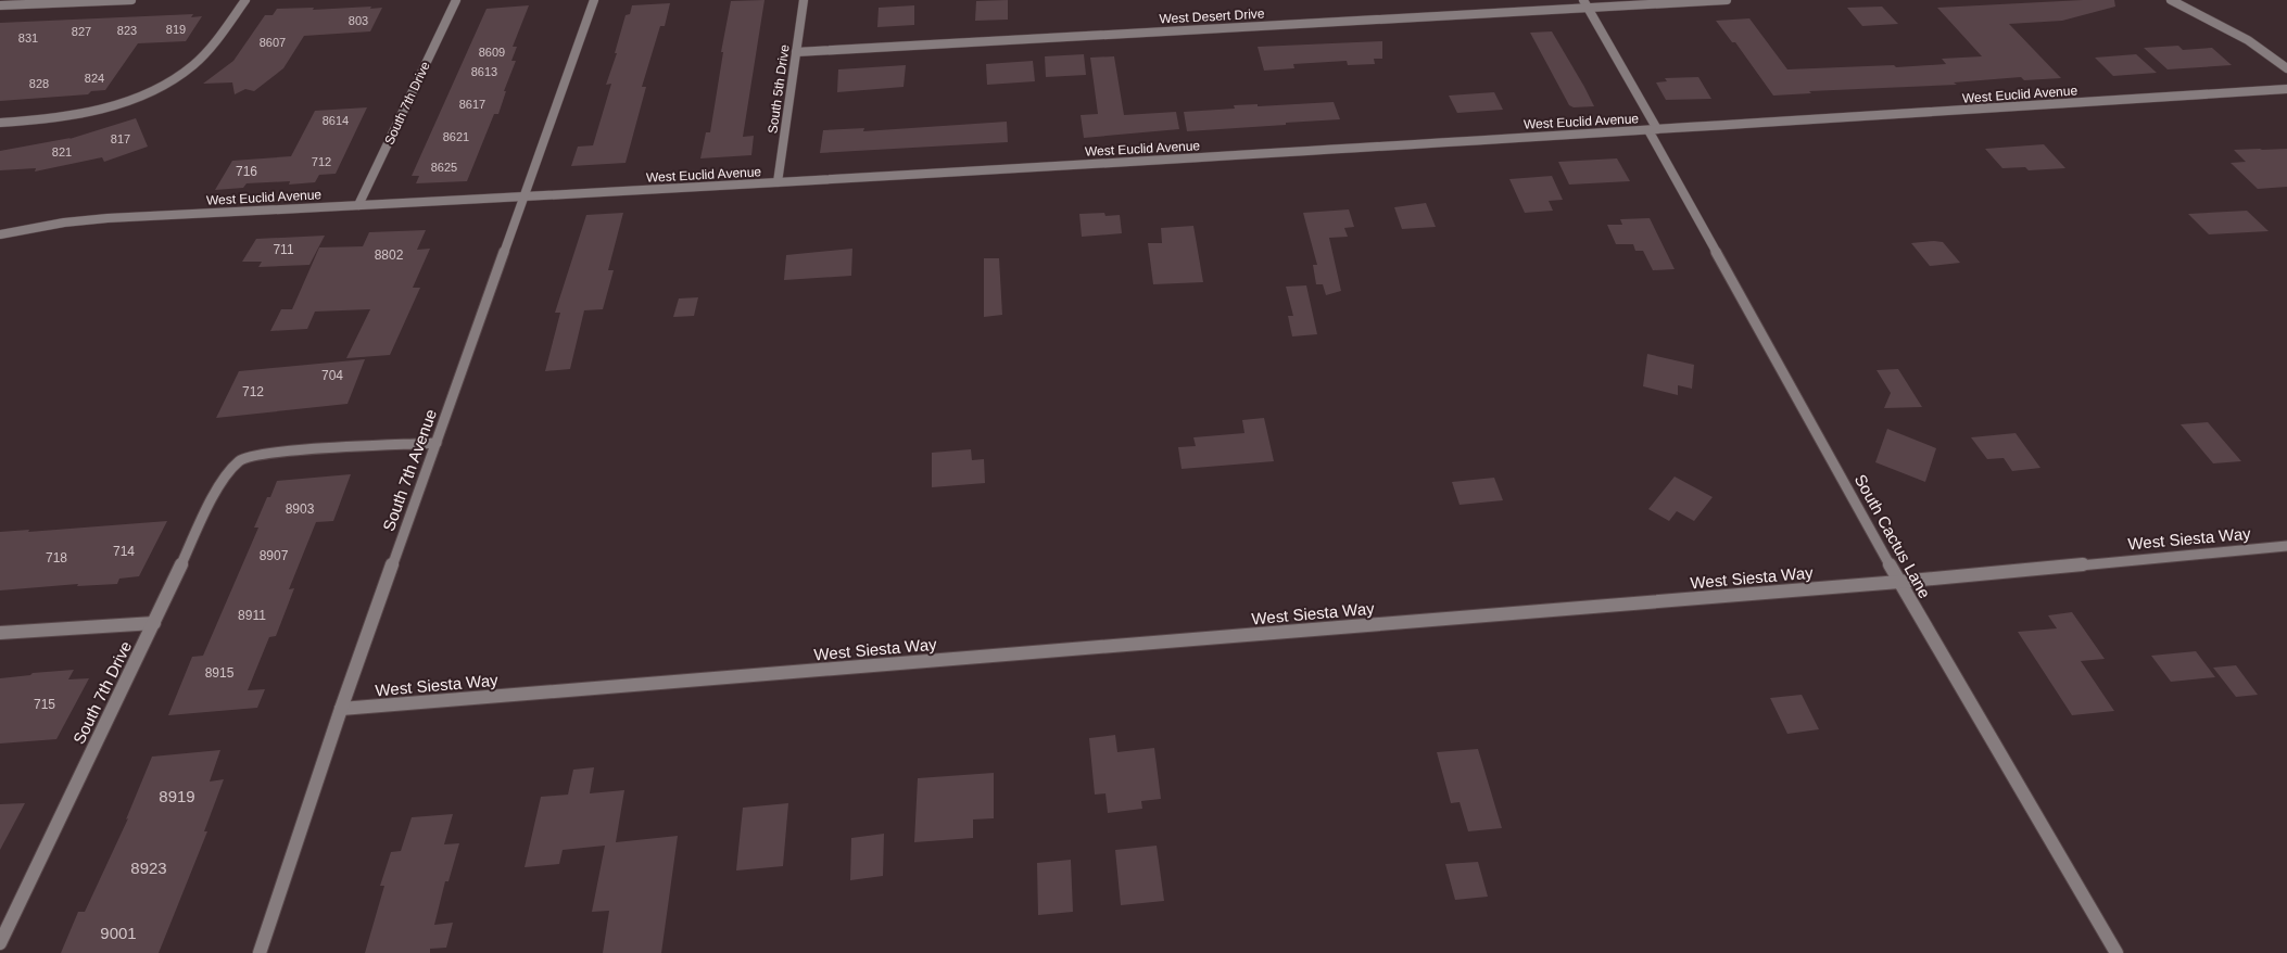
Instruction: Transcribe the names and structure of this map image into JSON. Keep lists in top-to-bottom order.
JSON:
{
  "streets": {
    "street": [
      "West Desert Drive",
      "South 5th Drive",
      "West Euclid Avenue",
      "South 7th Drive",
      "South 7th Avenue",
      "South Cactus Lane",
      "West Siesta Way"
    ]
  },
  "crossings": [
    ["West Desert Drive", "South 5th Drive"],
    ["West Desert Drive", "South Cactus Lane"],
    ["South 5th Drive", "West Euclid Avenue"],
    ["West Euclid Avenue", "South 7th Drive"],
    ["West Euclid Avenue", "South 7th Avenue"],
    ["West Euclid Avenue", "South Cactus Lane"],
    ["South 7th Drive", "South 7th Avenue"],
    ["South 7th Avenue", "West Siesta Way"],
    ["South Cactus Lane", "West Siesta Way"]
  ],
  "house_numbers": [
    "803",
    "819",
    "823",
    "827",
    "831",
    "8607",
    "8609",
    "8613",
    "824",
    "828",
    "8617",
    "8614",
    "8621",
    "817",
    "821",
    "712",
    "8625",
    "716",
    "711",
    "8802",
    "704",
    "712",
    "8903",
    "714",
    "8907",
    "718",
    "8911",
    "8915",
    "715",
    "8919",
    "8923",
    "9001"
  ]
}
